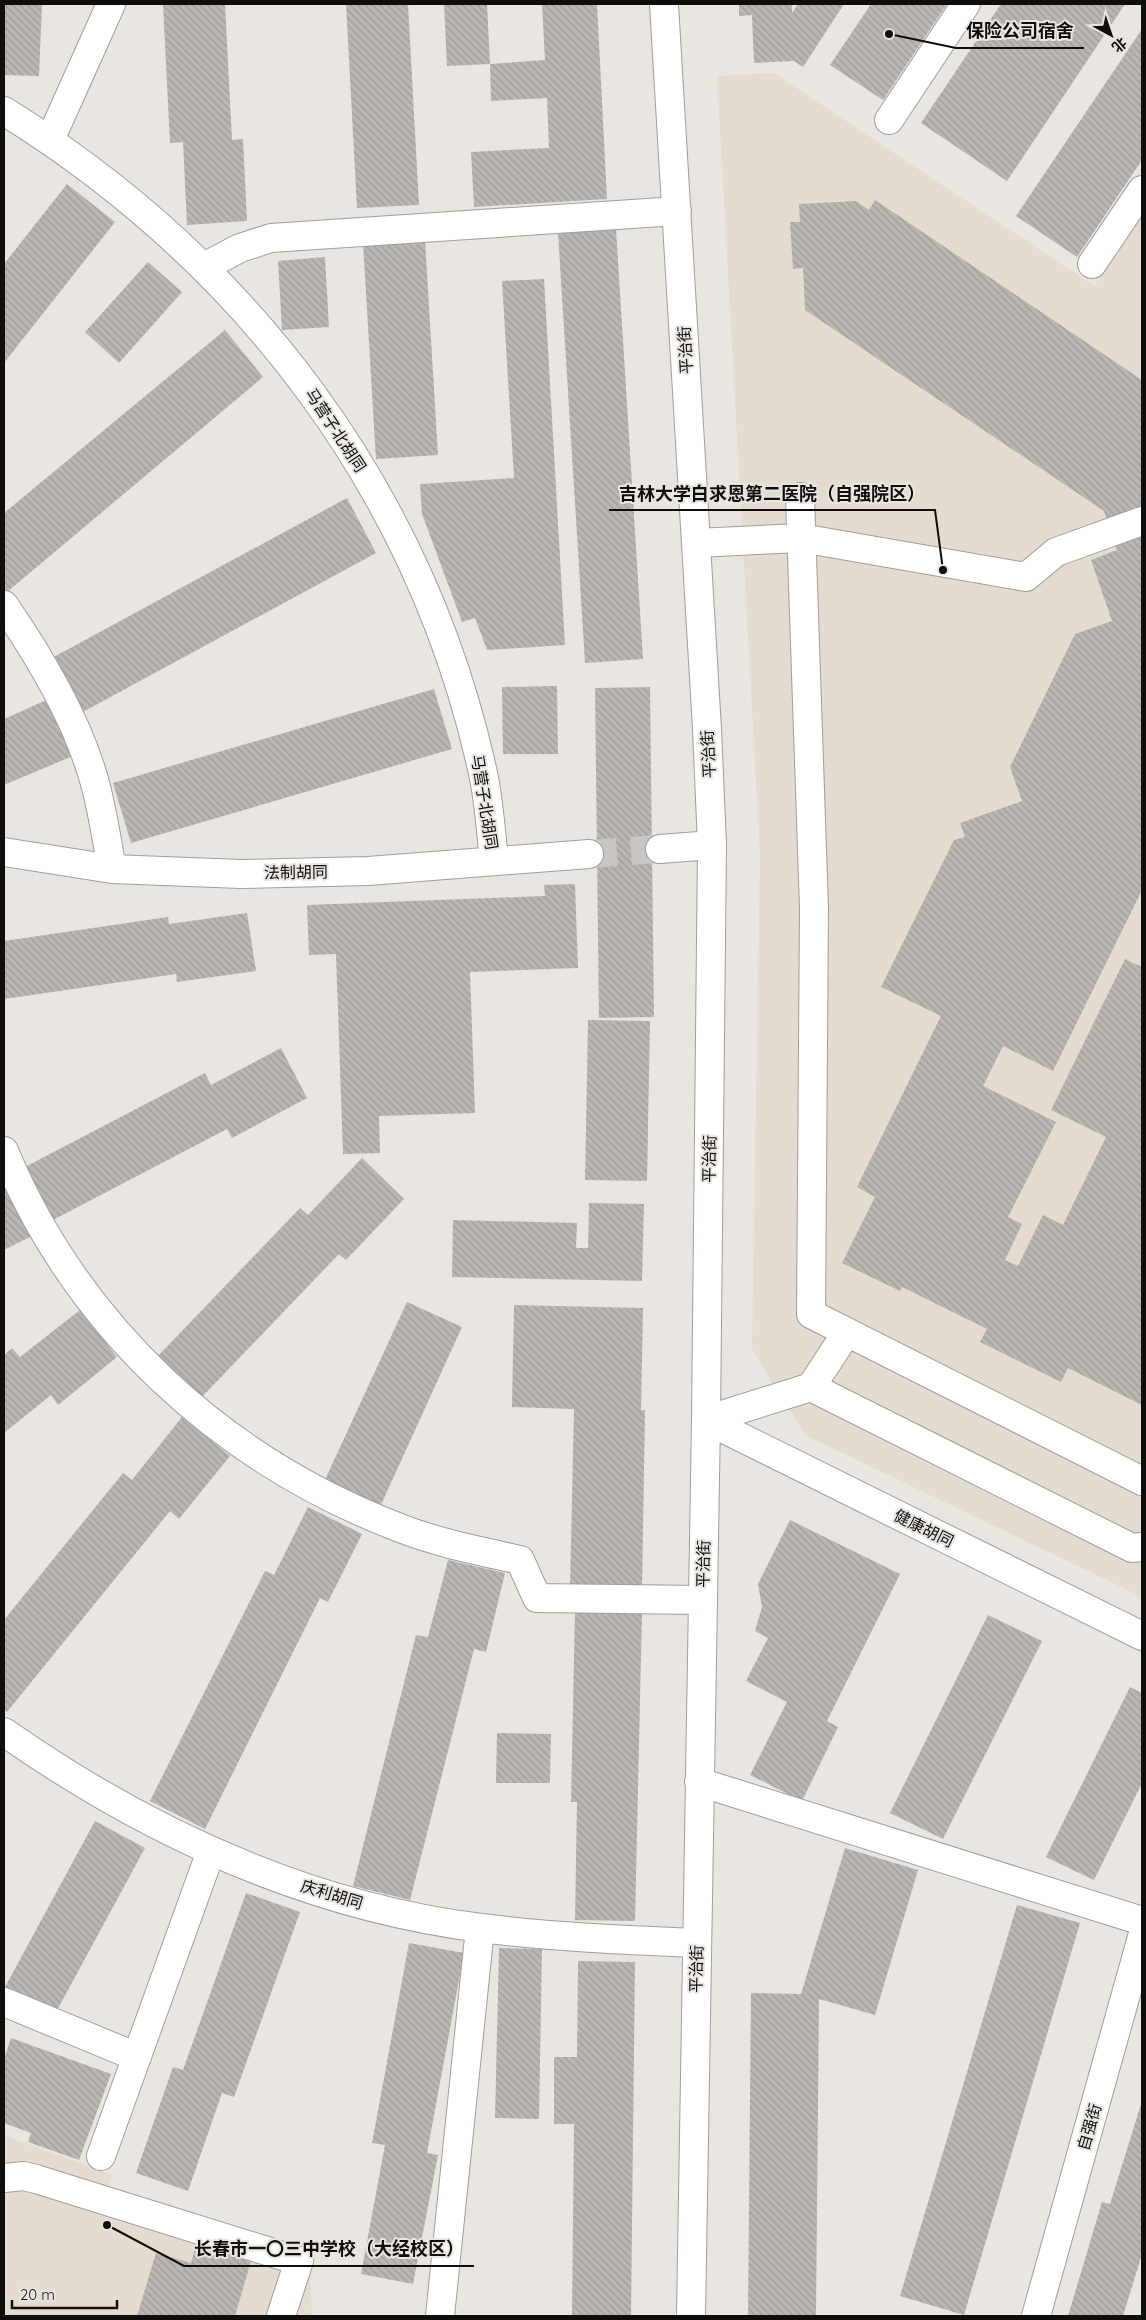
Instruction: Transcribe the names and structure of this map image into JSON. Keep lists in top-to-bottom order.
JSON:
{
  "streets": {
    "street": [
      "平治街",
      "马营子北胡同",
      "法制胡同",
      "健康胡同",
      "庆利胡同",
      "自强街"
    ]
  },
  "crossings": [
    ["平治街", "健康胡同"],
    ["平治街", "庆利胡同"],
    ["马营子北胡同", "法制胡同"]
  ],
  "places": ["保险公司宿舍", "吉林大学白求恩第二医院（自强院区）", "长春市一〇三中学校（大经校区）"],
  "scale_bar": "20 m",
  "north": "bottom right"
}
